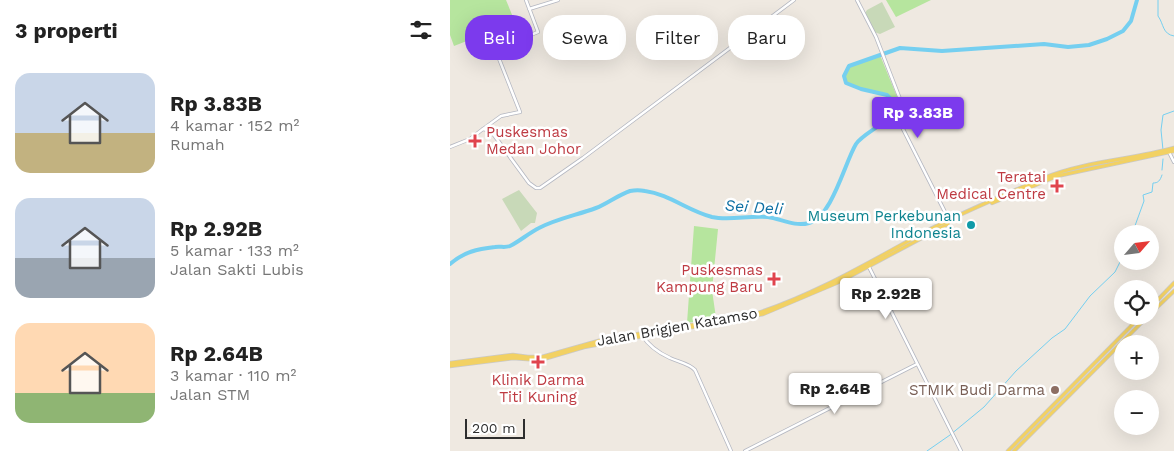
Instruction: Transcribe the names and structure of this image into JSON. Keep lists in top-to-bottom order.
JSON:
{
  "streets": {
    "main road": ["Jalan Brigjen Katamso"]
  },
  "water": ["Sei Deli"],
  "places": {
    "health": [
      "Puskesmas Medan Johor",
      "Teratai Medical Centre",
      "Puskesmas Kampung Baru",
      "Klinik Darma Titi Kuning"
    ],
    "other": ["Museum Perkebunan Indonesia", "STMIK Budi Darma"]
  },
  "scale_bar": "200 m",
  "north": "top right",
  "page": {
    "heading": "3 properti",
    "chip": [
      "Beli",
      "Sewa",
      "Filter",
      "Baru"
    ],
    "list": [
      {
        "name": "Rp 3.83B",
        "note": "4 kamar · 152 m² · Rumah"
      },
      {
        "name": "Rp 2.92B",
        "note": "5 kamar · 133 m² · Jalan Sakti Lubis"
      },
      {
        "name": "Rp 2.64B",
        "note": "3 kamar · 110 m² · Jalan STM"
      }
    ],
    "price": ["Rp 3.83B", "Rp 2.92B", "Rp 2.64B"],
    "map_buttons": ["+", "−"],
    "scale": "200 m"
  }
}
